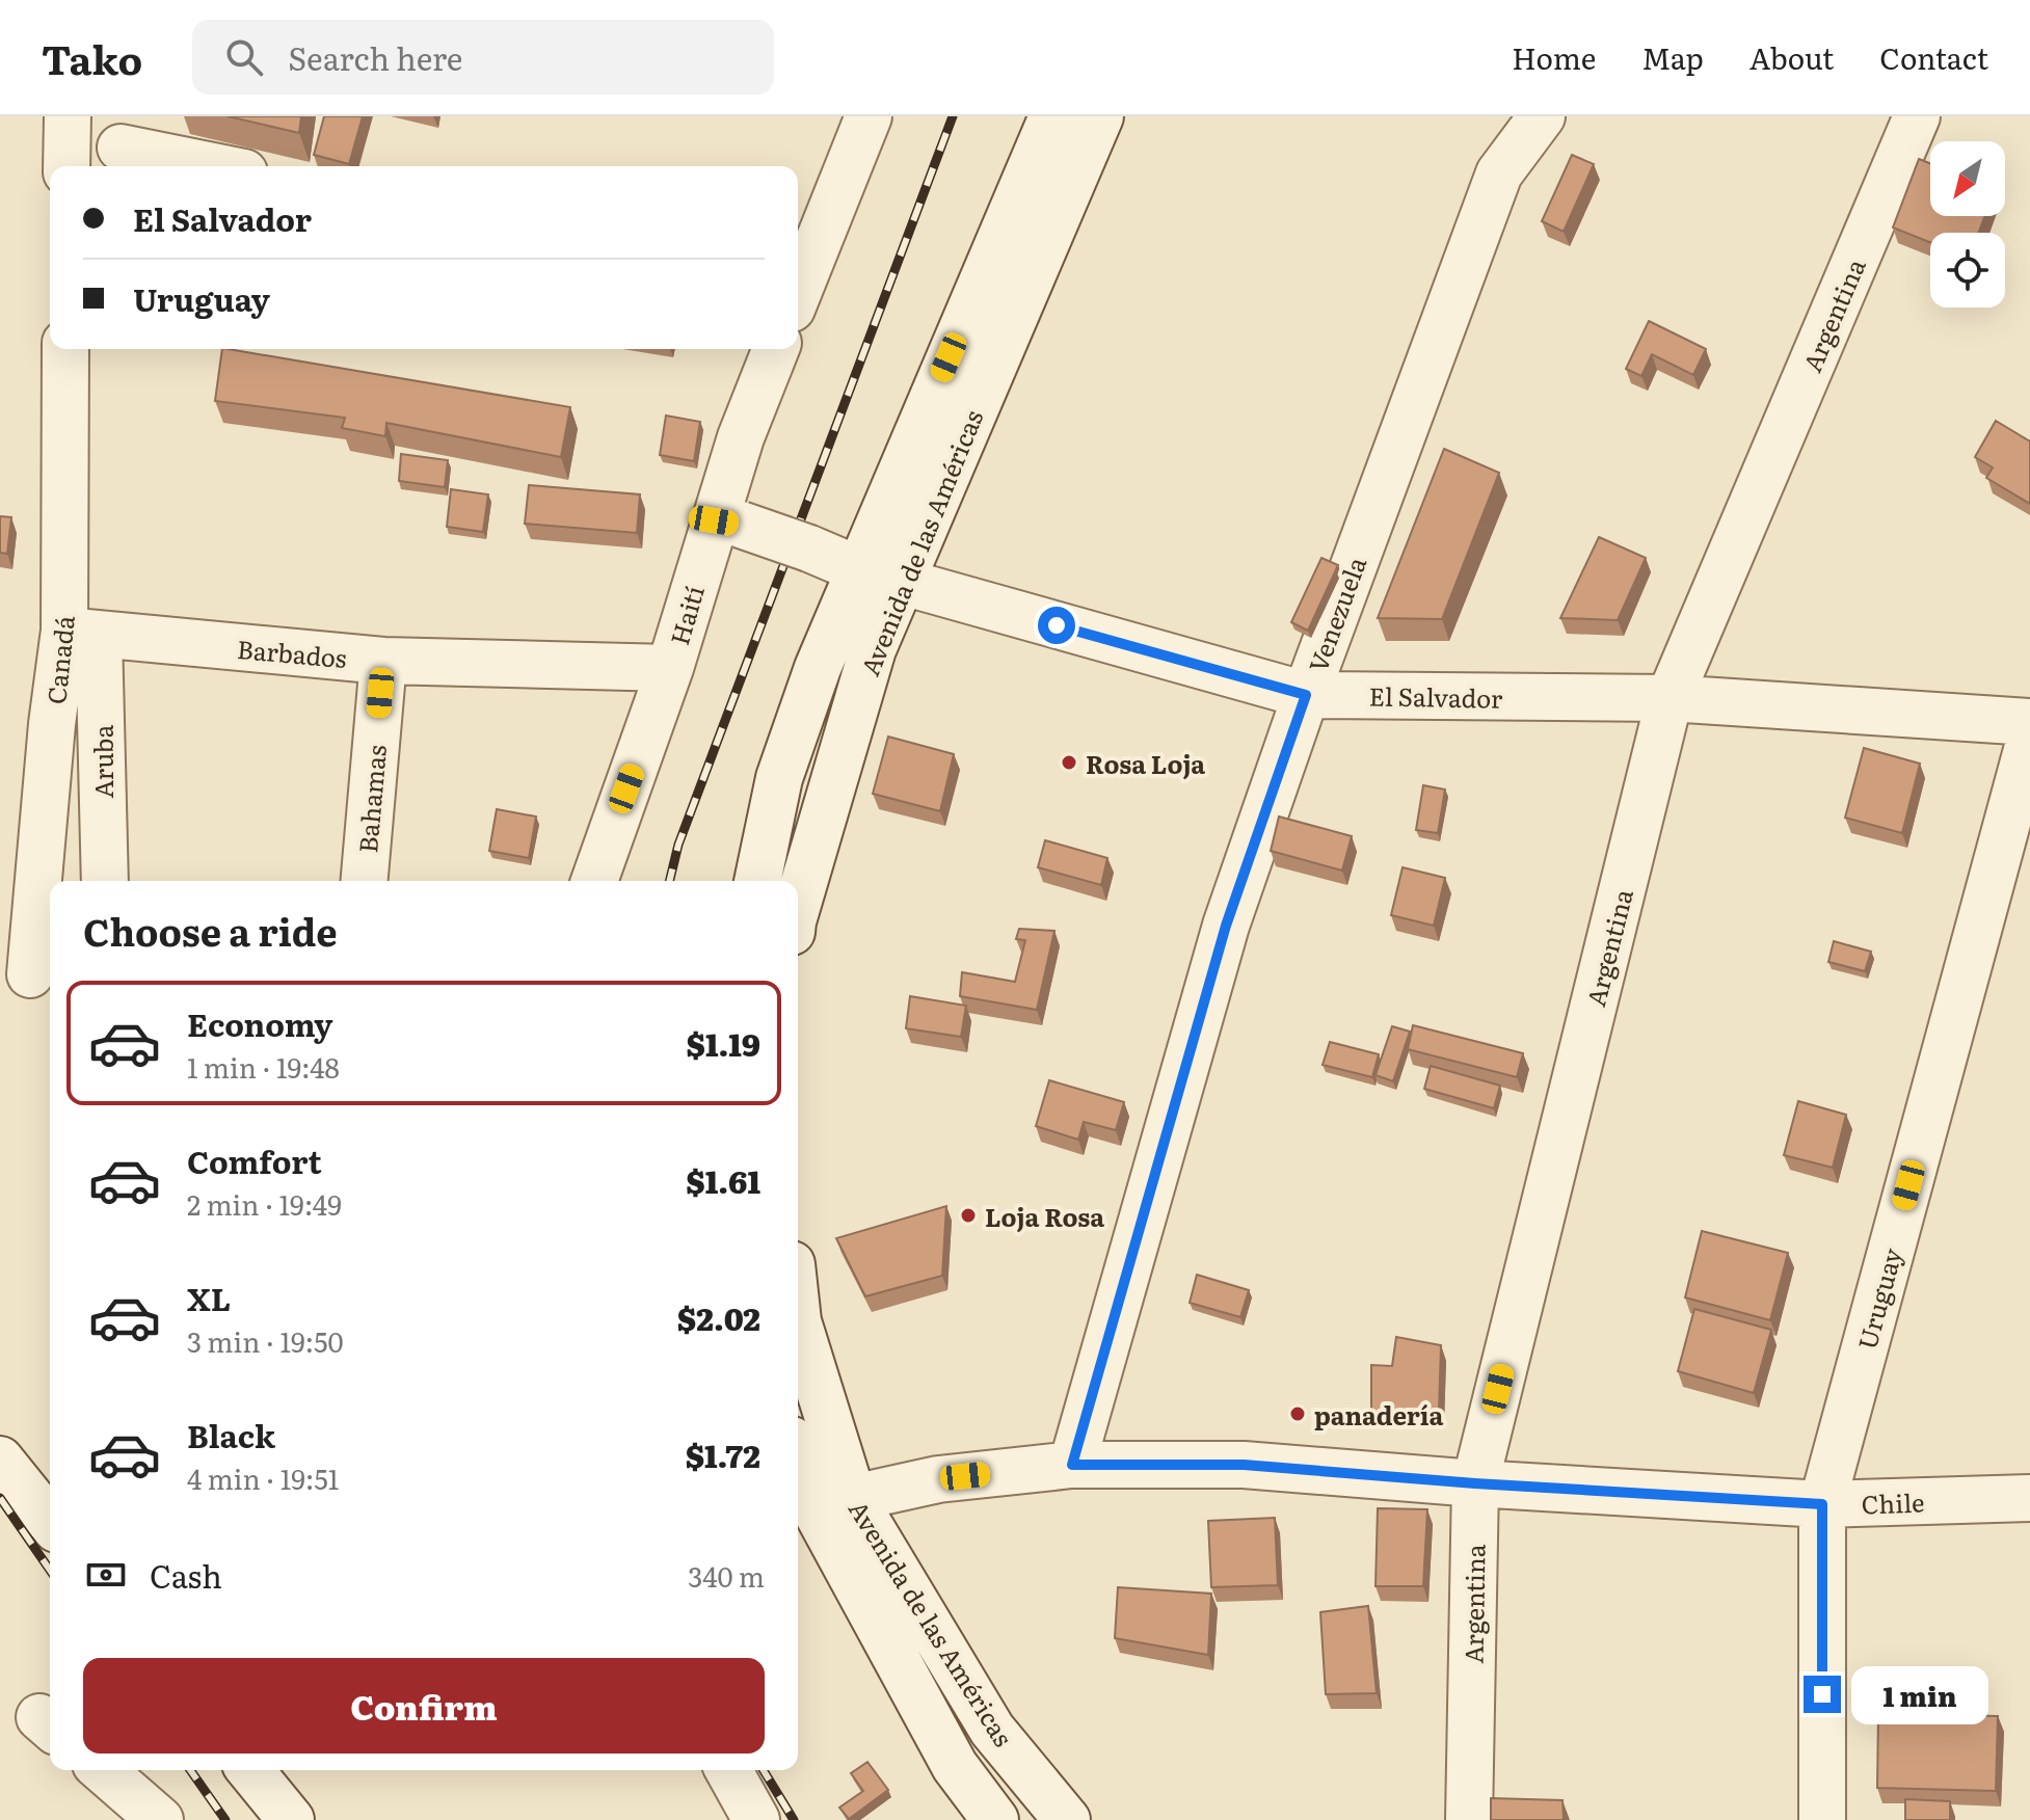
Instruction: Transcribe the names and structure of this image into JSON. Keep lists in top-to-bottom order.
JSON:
{
  "streets": {
    "street": [
      "Argentina",
      "Avenida de las Américas",
      "Venezuela",
      "Haití",
      "Barbados",
      "Canadá",
      "El Salvador",
      "Aruba",
      "Bahamas",
      "Uruguay",
      "Chile"
    ]
  },
  "crossings": [
    ["Argentina", "El Salvador"],
    ["Argentina", "Chile"],
    ["Avenida de las Américas", "El Salvador"],
    ["Avenida de las Américas", "Chile"],
    ["Venezuela", "El Salvador"],
    ["Venezuela", "Chile"],
    ["Haití", "Barbados"],
    ["Haití", "El Salvador"],
    ["Barbados", "Canadá"],
    ["Barbados", "Aruba"],
    ["Barbados", "Bahamas"],
    ["Canadá", "Aruba"],
    ["Uruguay", "Chile"]
  ],
  "places": ["Rosa Loja", "Loja Rosa", "panadería"],
  "north": "bottom left",
  "page": {
    "header": "Tako",
    "search": "Search here",
    "nav": [
      "Home",
      "Map",
      "About",
      "Contact"
    ],
    "banner": ["El Salvador", "Uruguay"],
    "heading": "Choose a ride",
    "list": [
      {
        "name": "Economy",
        "note": "1 min · 19:48",
        "value": "$1.19"
      },
      {
        "name": "Comfort",
        "note": "2 min · 19:49",
        "value": "$1.61"
      },
      {
        "name": "XL",
        "note": "3 min · 19:50",
        "value": "$2.02"
      },
      {
        "name": "Black",
        "note": "4 min · 19:51",
        "value": "$1.72"
      }
    ],
    "pay": ["Cash", "340 m"],
    "buttons": "Confirm",
    "bubble": "1 min"
  }
}
